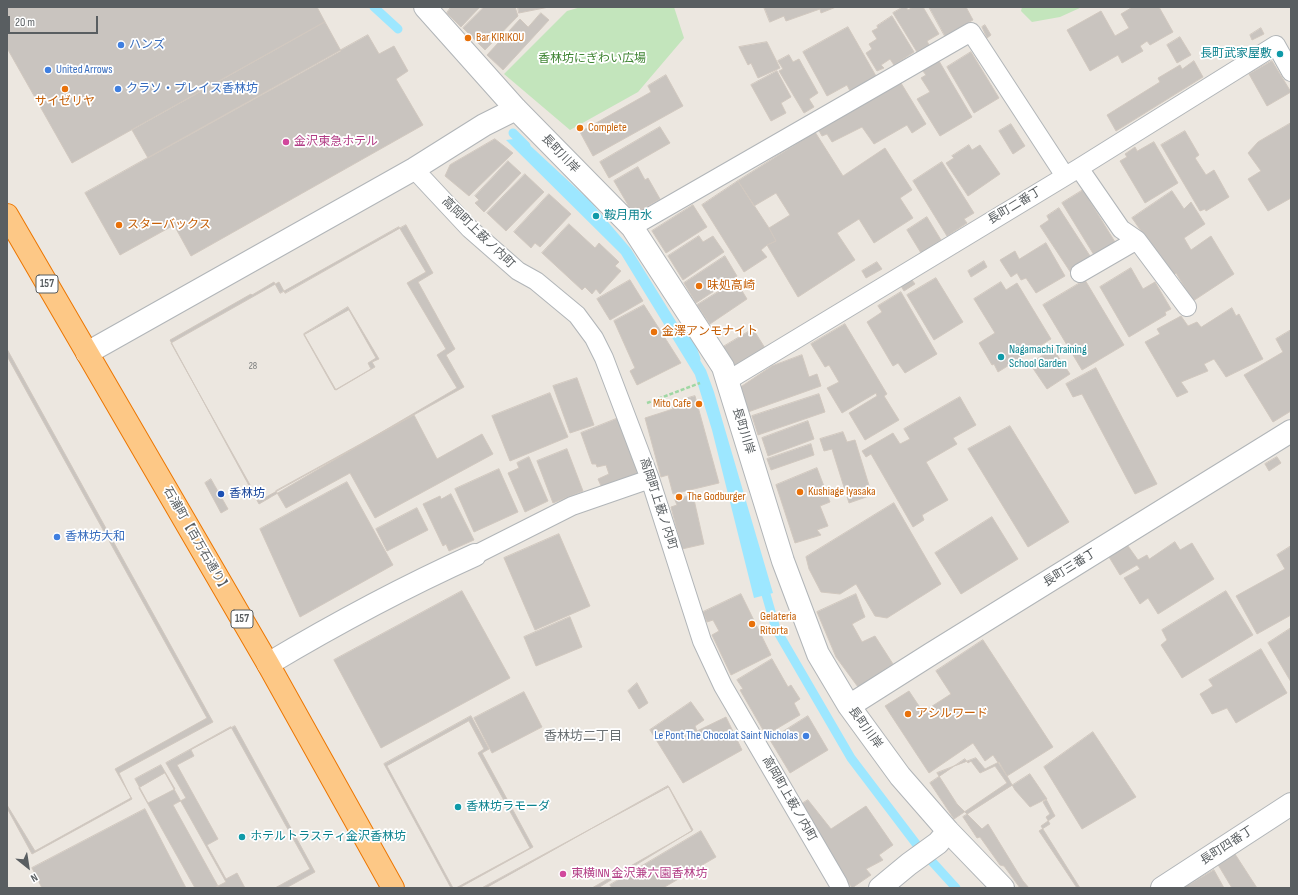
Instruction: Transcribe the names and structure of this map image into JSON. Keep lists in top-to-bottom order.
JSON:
{
  "streets": {
    "highway": ["157", "石浦町【百万石通り】"],
    "street": ["長町川岸", "長町三番丁", "長町四番丁"],
    "lane": ["長町二番丁", "高岡町上薮ノ内町"]
  },
  "crossings": [
    ["長町川岸", "長町二番丁"],
    ["長町川岸", "長町三番丁"]
  ],
  "districts": ["香林坊二丁目"],
  "parks": ["香林坊にぎわい広場"],
  "places": [
    "Bar KIRIKOU",
    "ハンズ",
    "長町武家屋敷",
    "United Arrows",
    "サイゼリヤ",
    "クラソ・プレイス香林坊",
    "Complete",
    "金沢東急ホテル",
    "鞍月用水",
    "スターバックス",
    "味処高崎",
    "金澤アンモナイト",
    "Nagamachi Training School Garden",
    "Mito Cafe",
    "Kushiage Iyasaka",
    "香林坊",
    "The Godburger",
    "香林坊大和",
    "Gelateria Ritorta",
    "アシルワード",
    "Le Pont The Chocolat Saint Nicholas",
    "香林坊ラモーダ",
    "ホテルトラスティ金沢香林坊",
    "東横INN 金沢兼六園香林坊"
  ],
  "house_numbers": ["28"],
  "scale_bar": "20 m",
  "north": "bottom right"
}
